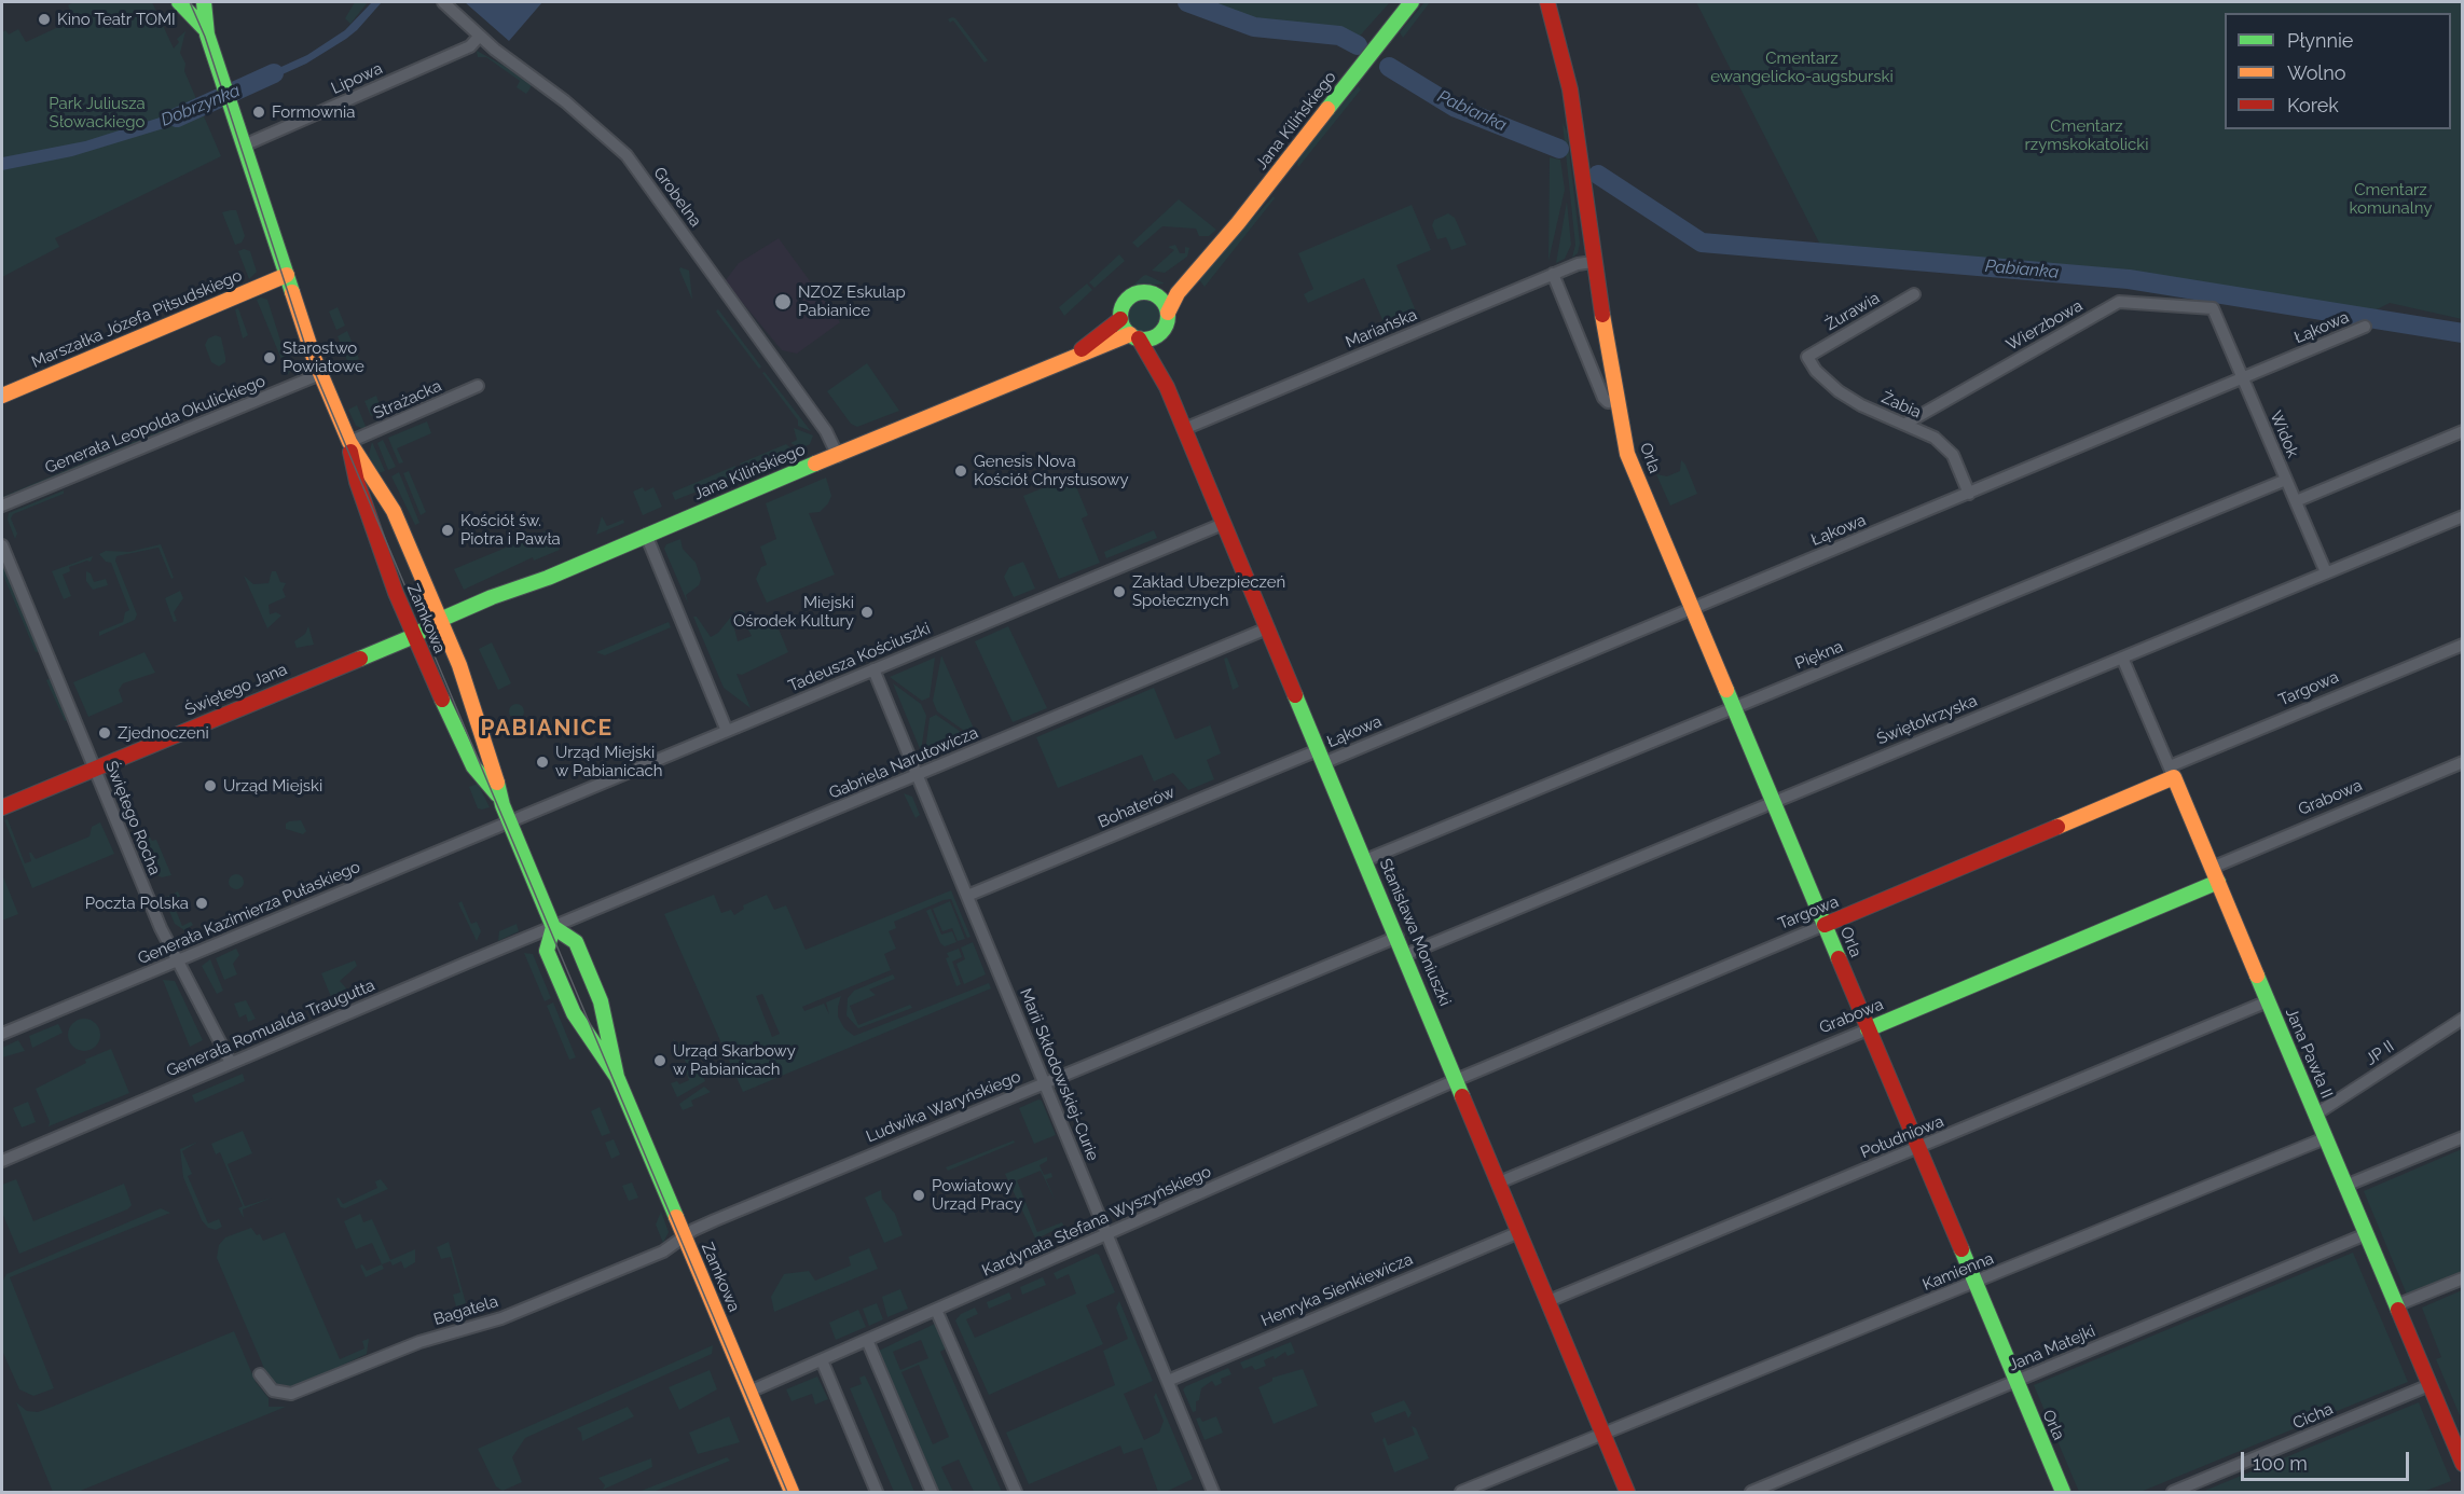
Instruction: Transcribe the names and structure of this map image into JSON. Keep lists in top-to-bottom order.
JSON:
{
  "streets": {
    "street": [
      "Lipowa",
      "Jana Kilińskiego",
      "Grobelna",
      "Żurawia",
      "Marszałka Józefa Piłsudskiego",
      "Wierzbowa",
      "Łąkowa",
      "Mariańska",
      "Strażacka",
      "Żabia",
      "Generała Leopolda Okulickiego",
      "Widok",
      "Orla",
      "Zamkowa",
      "Piękna",
      "Tadeusza Kościuszki",
      "Targowa",
      "Świętego Jana",
      "Świętokrzyska",
      "Gabriela Narutowicza",
      "Grabowa",
      "Bohaterów",
      "Świętego Rocha",
      "Generała Kazimierza Pułaskiego",
      "Stanisława Moniuszki",
      "Generała Romualda Traugutta",
      "Jana Pawła II",
      "JP II",
      "Marii Skłodowskiej-Curie",
      "Ludwika Waryńskiego",
      "Południowa",
      "Kardynała Stefana Wyszyńskiego",
      "Kamienna",
      "Henryka Sienkiewicza",
      "Bagatela",
      "Jana Matejki",
      "Cicha"
    ]
  },
  "crossings": [
    ["Lipowa", "Grobelna"],
    ["Lipowa", "Zamkowa"],
    ["Jana Kilińskiego", "Grobelna"],
    ["Jana Kilińskiego", "Zamkowa"],
    ["Jana Kilińskiego", "Świętego Jana"],
    ["Jana Kilińskiego", "Stanisława Moniuszki"],
    ["Żurawia", "Żabia"],
    ["Marszałka Józefa Piłsudskiego", "Zamkowa"],
    ["Wierzbowa", "Żabia"],
    ["Wierzbowa", "Widok"],
    ["Łąkowa", "Żabia"],
    ["Łąkowa", "Widok"],
    ["Łąkowa", "Orla"],
    ["Łąkowa", "Bohaterów"],
    ["Łąkowa", "Stanisława Moniuszki"],
    ["Mariańska", "Orla"],
    ["Mariańska", "Stanisława Moniuszki"],
    ["Strażacka", "Zamkowa"],
    ["Generała Leopolda Okulickiego", "Zamkowa"],
    ["Widok", "Piękna"],
    ["Widok", "Świętokrzyska"],
    ["Orla", "Piękna"],
    ["Orla", "Targowa"],
    ["Orla", "Świętokrzyska"],
    ["Orla", "Grabowa"],
    ["Orla", "Południowa"],
    ["Orla", "Kamienna"],
    ["Orla", "Jana Matejki"],
    ["Zamkowa", "Tadeusza Kościuszki"],
    ["Zamkowa", "Świętego Jana"],
    ["Zamkowa", "Gabriela Narutowicza"],
    ["Zamkowa", "Generała Kazimierza Pułaskiego"],
    ["Zamkowa", "Generała Romualda Traugutta"],
    ["Zamkowa", "Ludwika Waryńskiego"],
    ["Zamkowa", "Kardynała Stefana Wyszyńskiego"],
    ["Zamkowa", "Bagatela"],
    ["Piękna", "Stanisława Moniuszki"],
    ["Tadeusza Kościuszki", "Generała Kazimierza Pułaskiego"],
    ["Tadeusza Kościuszki", "Stanisława Moniuszki"],
    ["Tadeusza Kościuszki", "Marii Skłodowskiej-Curie"],
    ["Targowa", "Stanisława Moniuszki"],
    ["Targowa", "Jana Pawła II"],
    ["Targowa", "Kardynała Stefana Wyszyńskiego"],
    ["Świętego Jana", "Świętego Rocha"],
    ["Świętokrzyska", "Stanisława Moniuszki"],
    ["Świętokrzyska", "Jana Pawła II"],
    ["Gabriela Narutowicza", "Stanisława Moniuszki"],
    ["Gabriela Narutowicza", "Generała Romualda Traugutta"],
    ["Gabriela Narutowicza", "Marii Skłodowskiej-Curie"],
    ["Grabowa", "Stanisława Moniuszki"],
    ["Grabowa", "Jana Pawła II"],
    ["Bohaterów", "Stanisława Moniuszki"],
    ["Bohaterów", "Marii Skłodowskiej-Curie"],
    ["Świętego Rocha", "Generała Kazimierza Pułaskiego"],
    ["Świętego Rocha", "Generała Romualda Traugutta"],
    ["Stanisława Moniuszki", "Ludwika Waryńskiego"],
    ["Stanisława Moniuszki", "Południowa"],
    ["Stanisława Moniuszki", "Kardynała Stefana Wyszyńskiego"],
    ["Stanisława Moniuszki", "Kamienna"],
    ["Stanisława Moniuszki", "Henryka Sienkiewicza"],
    ["Jana Pawła II", "JP II"],
    ["Jana Pawła II", "Południowa"],
    ["Jana Pawła II", "Kamienna"],
    ["Jana Pawła II", "Jana Matejki"],
    ["Jana Pawła II", "Cicha"],
    ["Marii Skłodowskiej-Curie", "Ludwika Waryńskiego"],
    ["Marii Skłodowskiej-Curie", "Kardynała Stefana Wyszyńskiego"],
    ["Marii Skłodowskiej-Curie", "Henryka Sienkiewicza"],
    ["Ludwika Waryńskiego", "Bagatela"]
  ],
  "districts": ["PABIANICE"],
  "water": ["Dobrzynka", "Pabianka"],
  "parks": [
    "Cmentarz ewangelicko-augsburski",
    "Park Juliusza Słowackiego",
    "Cmentarz rzymskokatolicki",
    "Cmentarz komunalny"
  ],
  "places": [
    "Kino Teatr TOMI",
    "Formownia",
    "NZOZ Eskulap Pabianice",
    "Starostwo Powiatowe",
    "Genesis Nova Kościół Chrystusowy",
    "Kościół św. Piotra i Pawła",
    "Zakład Ubezpieczeń Społecznych",
    "Miejski Ośrodek Kultury",
    "Zjednoczeni",
    "Urząd Miejski w Pabianicach",
    "Urząd Miejski",
    "Poczta Polska",
    "Urząd Skarbowy w Pabianicach",
    "Powiatowy Urząd Pracy"
  ],
  "legend": ["Płynnie", "Wolno", "Korek"],
  "scale_bar": "100 m"
}
